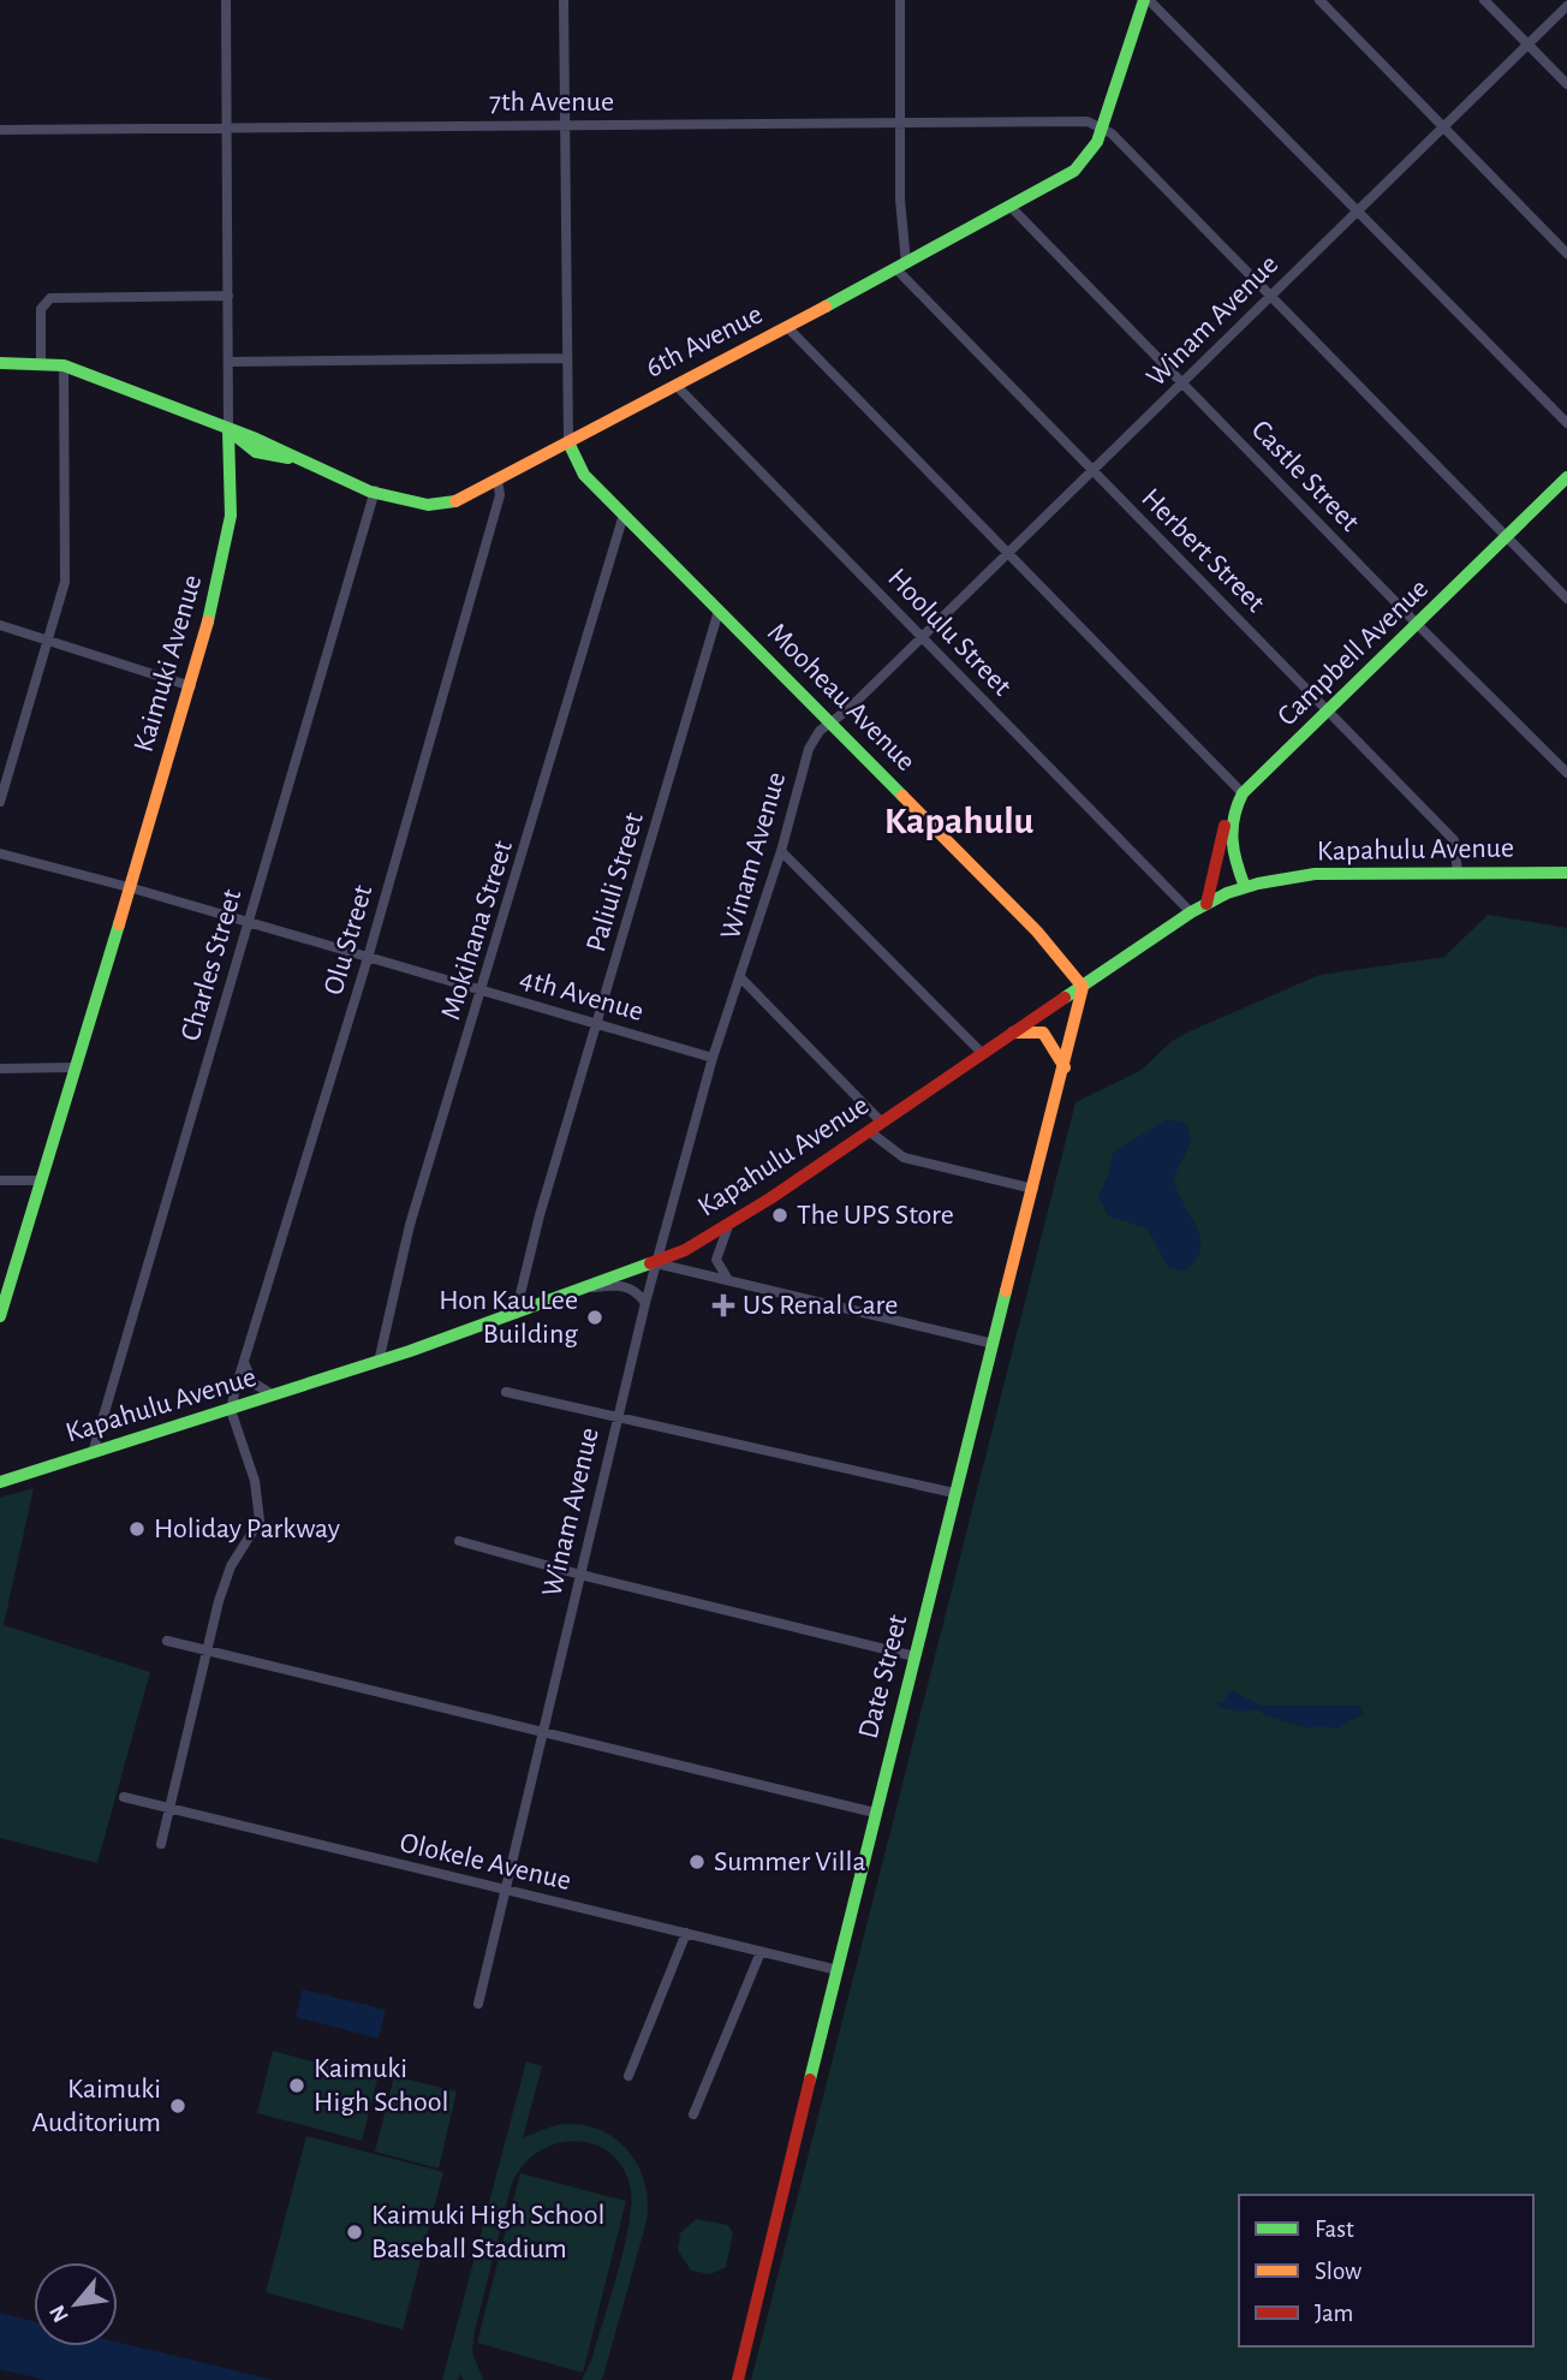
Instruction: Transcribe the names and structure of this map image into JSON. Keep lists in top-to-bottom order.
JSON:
{
  "streets": {
    "street": [
      "7th Avenue",
      "Winam Avenue",
      "6th Avenue",
      "Castle Street",
      "Herbert Street",
      "Hoolulu Street",
      "Campbell Avenue",
      "Kaimuki Avenue",
      "Mooheau Avenue",
      "Kapahulu Avenue",
      "Paliuli Street",
      "Mokihana Street",
      "Olu Street",
      "Charles Street",
      "4th Avenue",
      "Date Street",
      "Olokele Avenue"
    ]
  },
  "crossings": [
    ["7th Avenue", "6th Avenue"],
    ["7th Avenue", "Kaimuki Avenue"],
    ["Winam Avenue", "Castle Street"],
    ["Winam Avenue", "Herbert Street"],
    ["Winam Avenue", "Hoolulu Street"],
    ["Winam Avenue", "Mooheau Avenue"],
    ["Winam Avenue", "Kapahulu Avenue"],
    ["Winam Avenue", "4th Avenue"],
    ["Winam Avenue", "Olokele Avenue"],
    ["6th Avenue", "Castle Street"],
    ["6th Avenue", "Herbert Street"],
    ["6th Avenue", "Hoolulu Street"],
    ["6th Avenue", "Kaimuki Avenue"],
    ["6th Avenue", "Mooheau Avenue"],
    ["6th Avenue", "Olu Street"],
    ["6th Avenue", "Charles Street"],
    ["Castle Street", "Campbell Avenue"],
    ["Herbert Street", "Campbell Avenue"],
    ["Herbert Street", "Kapahulu Avenue"],
    ["Hoolulu Street", "Kapahulu Avenue"],
    ["Campbell Avenue", "Kapahulu Avenue"],
    ["Kaimuki Avenue", "4th Avenue"],
    ["Mooheau Avenue", "Kapahulu Avenue"],
    ["Mooheau Avenue", "Paliuli Street"],
    ["Mooheau Avenue", "Mokihana Street"],
    ["Mooheau Avenue", "Date Street"],
    ["Kapahulu Avenue", "Paliuli Street"],
    ["Kapahulu Avenue", "Mokihana Street"],
    ["Kapahulu Avenue", "Olu Street"],
    ["Kapahulu Avenue", "Charles Street"],
    ["Kapahulu Avenue", "Date Street"],
    ["Paliuli Street", "4th Avenue"],
    ["Mokihana Street", "4th Avenue"],
    ["Olu Street", "4th Avenue"],
    ["Charles Street", "4th Avenue"],
    ["Date Street", "Olokele Avenue"]
  ],
  "districts": ["Kapahulu"],
  "places": {
    "other": [
      "The UPS Store",
      "Hon Kau Lee Building",
      "Holiday Parkway",
      "Summer Villa",
      "Kaimuki High School",
      "Kaimuki Auditorium",
      "Kaimuki High School Baseball Stadium"
    ],
    "health": ["US Renal Care"]
  },
  "legend": ["Fast", "Slow", "Jam"],
  "north": "bottom left"
}
